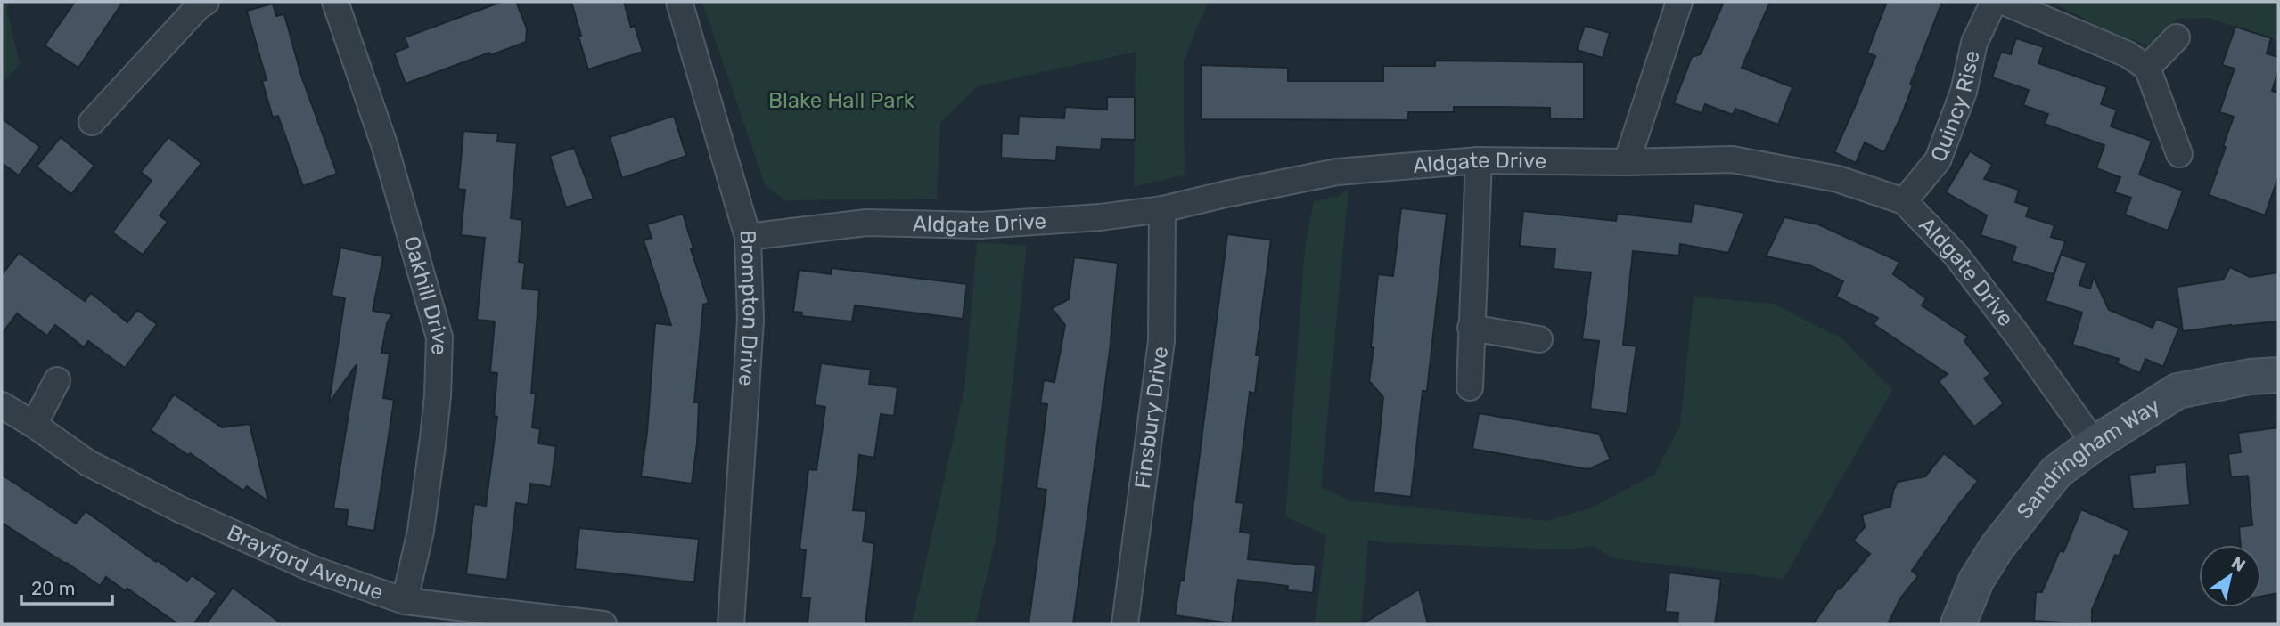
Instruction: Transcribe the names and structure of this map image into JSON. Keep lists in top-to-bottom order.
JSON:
{
  "streets": {
    "street": [
      "Quincy Rise",
      "Aldgate Drive",
      "Oakhill Drive",
      "Brompton Drive",
      "Finsbury Drive",
      "Sandringham Way",
      "Brayford Avenue"
    ]
  },
  "crossings": [
    ["Quincy Rise", "Aldgate Drive"],
    ["Aldgate Drive", "Brompton Drive"],
    ["Aldgate Drive", "Finsbury Drive"],
    ["Aldgate Drive", "Sandringham Way"],
    ["Oakhill Drive", "Brayford Avenue"]
  ],
  "parks": ["Blake Hall Park"],
  "scale_bar": "20 m",
  "north": "top right"
}
